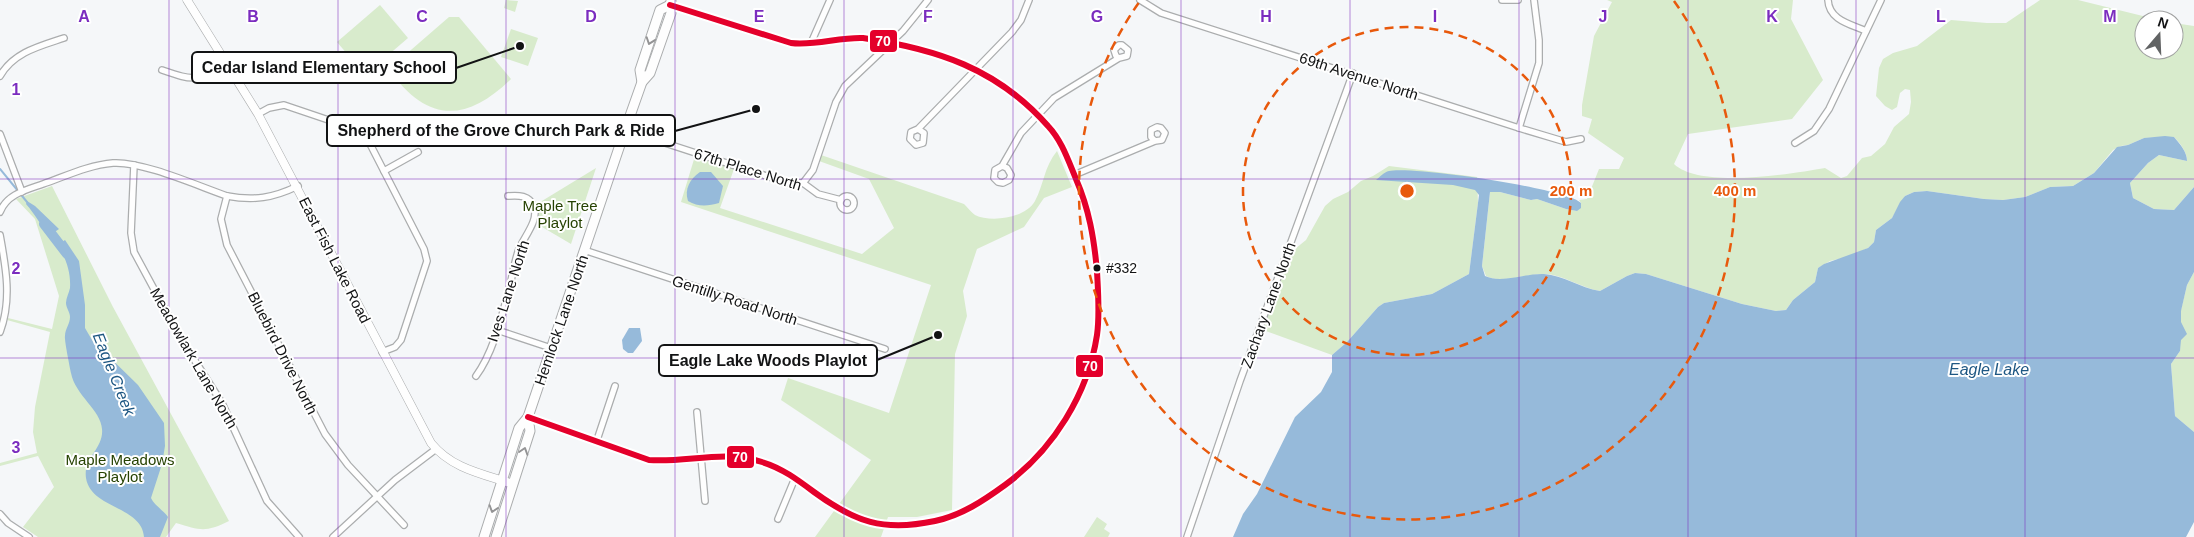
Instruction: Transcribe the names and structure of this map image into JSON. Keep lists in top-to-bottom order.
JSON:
{
  "streets": {
    "main road": ["Hemlock Lane North"],
    "street": [
      "69th Avenue North",
      "67th Place North",
      "East Fish Lake Road",
      "Ives Lane North",
      "Gentilly Road North",
      "Zachary Lane North",
      "Bluebird Drive North",
      "Meadowlark Lane North"
    ]
  },
  "crossings": [
    ["69th Avenue North", "Zachary Lane North"],
    ["67th Place North", "Hemlock Lane North"],
    ["East Fish Lake Road", "Hemlock Lane North"],
    ["Gentilly Road North", "Hemlock Lane North"]
  ],
  "water": ["Eagle Lake", "Eagle Creek"],
  "parks": ["Maple Tree Playlot", "Maple Meadows Playlot"],
  "places": [
    "Cedar Island Elementary School",
    "Shepherd of the Grove Church Park & Ride",
    "#332",
    "Eagle Lake Woods Playlot"
  ],
  "lines": ["transit line 70"],
  "north": "top",
  "grid": {
    "columns": [
      "A",
      "B",
      "C",
      "D",
      "E",
      "F",
      "G",
      "H",
      "I",
      "J",
      "K",
      "L",
      "M"
    ],
    "rows": ["1", "2", "3"]
  },
  "rings": ["200 m", "400 m"]
}
